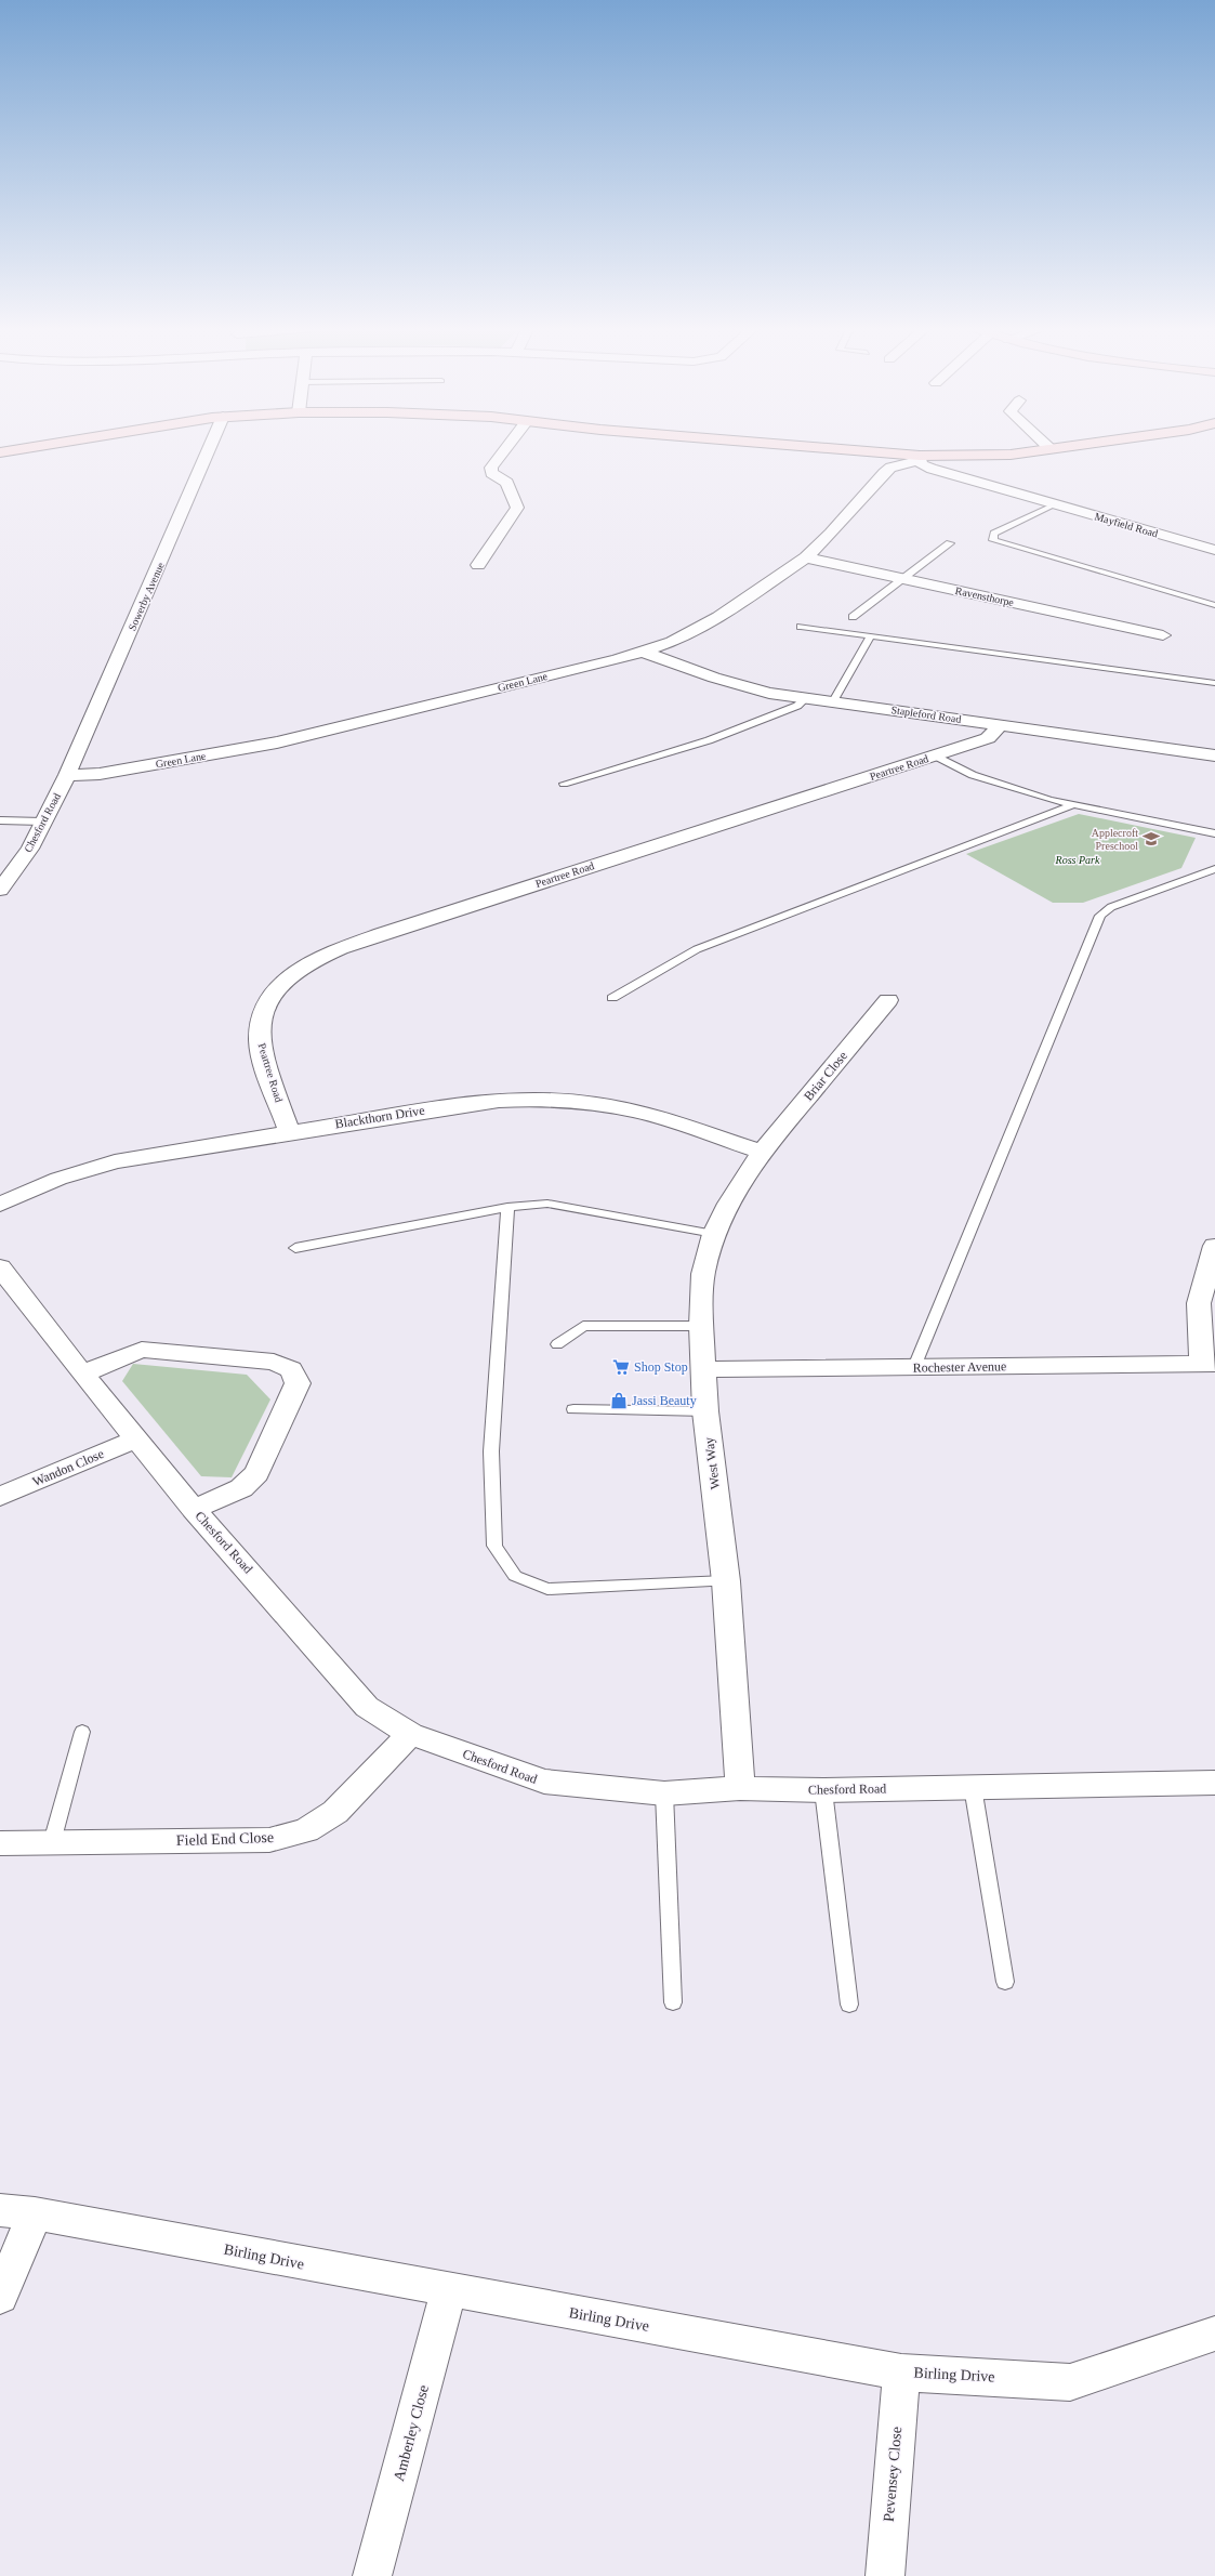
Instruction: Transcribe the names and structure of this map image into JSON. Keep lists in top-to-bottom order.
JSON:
{
  "streets": {
    "street": [
      "Mayfield Road",
      "Sowerby Avenue",
      "Ravensthorpe",
      "Green Lane",
      "Stapleford Road",
      "Peartree Road",
      "Chesford Road",
      "Briar Close",
      "Blackthorn Drive",
      "Rochester Avenue",
      "West Way",
      "Wandon Close",
      "Field End Close",
      "Birling Drive",
      "Amberley Close",
      "Pevensey Close"
    ]
  },
  "crossings": [
    ["Mayfield Road", "Green Lane"],
    ["Sowerby Avenue", "Green Lane"],
    ["Sowerby Avenue", "Chesford Road"],
    ["Ravensthorpe", "Green Lane"],
    ["Green Lane", "Stapleford Road"],
    ["Green Lane", "Chesford Road"],
    ["Stapleford Road", "Peartree Road"],
    ["Peartree Road", "Blackthorn Drive"],
    ["Chesford Road", "West Way"],
    ["Chesford Road", "Wandon Close"],
    ["Chesford Road", "Field End Close"],
    ["Briar Close", "Blackthorn Drive"],
    ["Briar Close", "West Way"],
    ["Blackthorn Drive", "West Way"],
    ["Rochester Avenue", "West Way"],
    ["Birling Drive", "Amberley Close"],
    ["Birling Drive", "Pevensey Close"]
  ],
  "parks": ["Ross Park"],
  "places": {
    "school or university": ["Applecroft Preschool"],
    "supermarket": ["Shop Stop"],
    "shop": ["Jassi Beauty"]
  }
}
